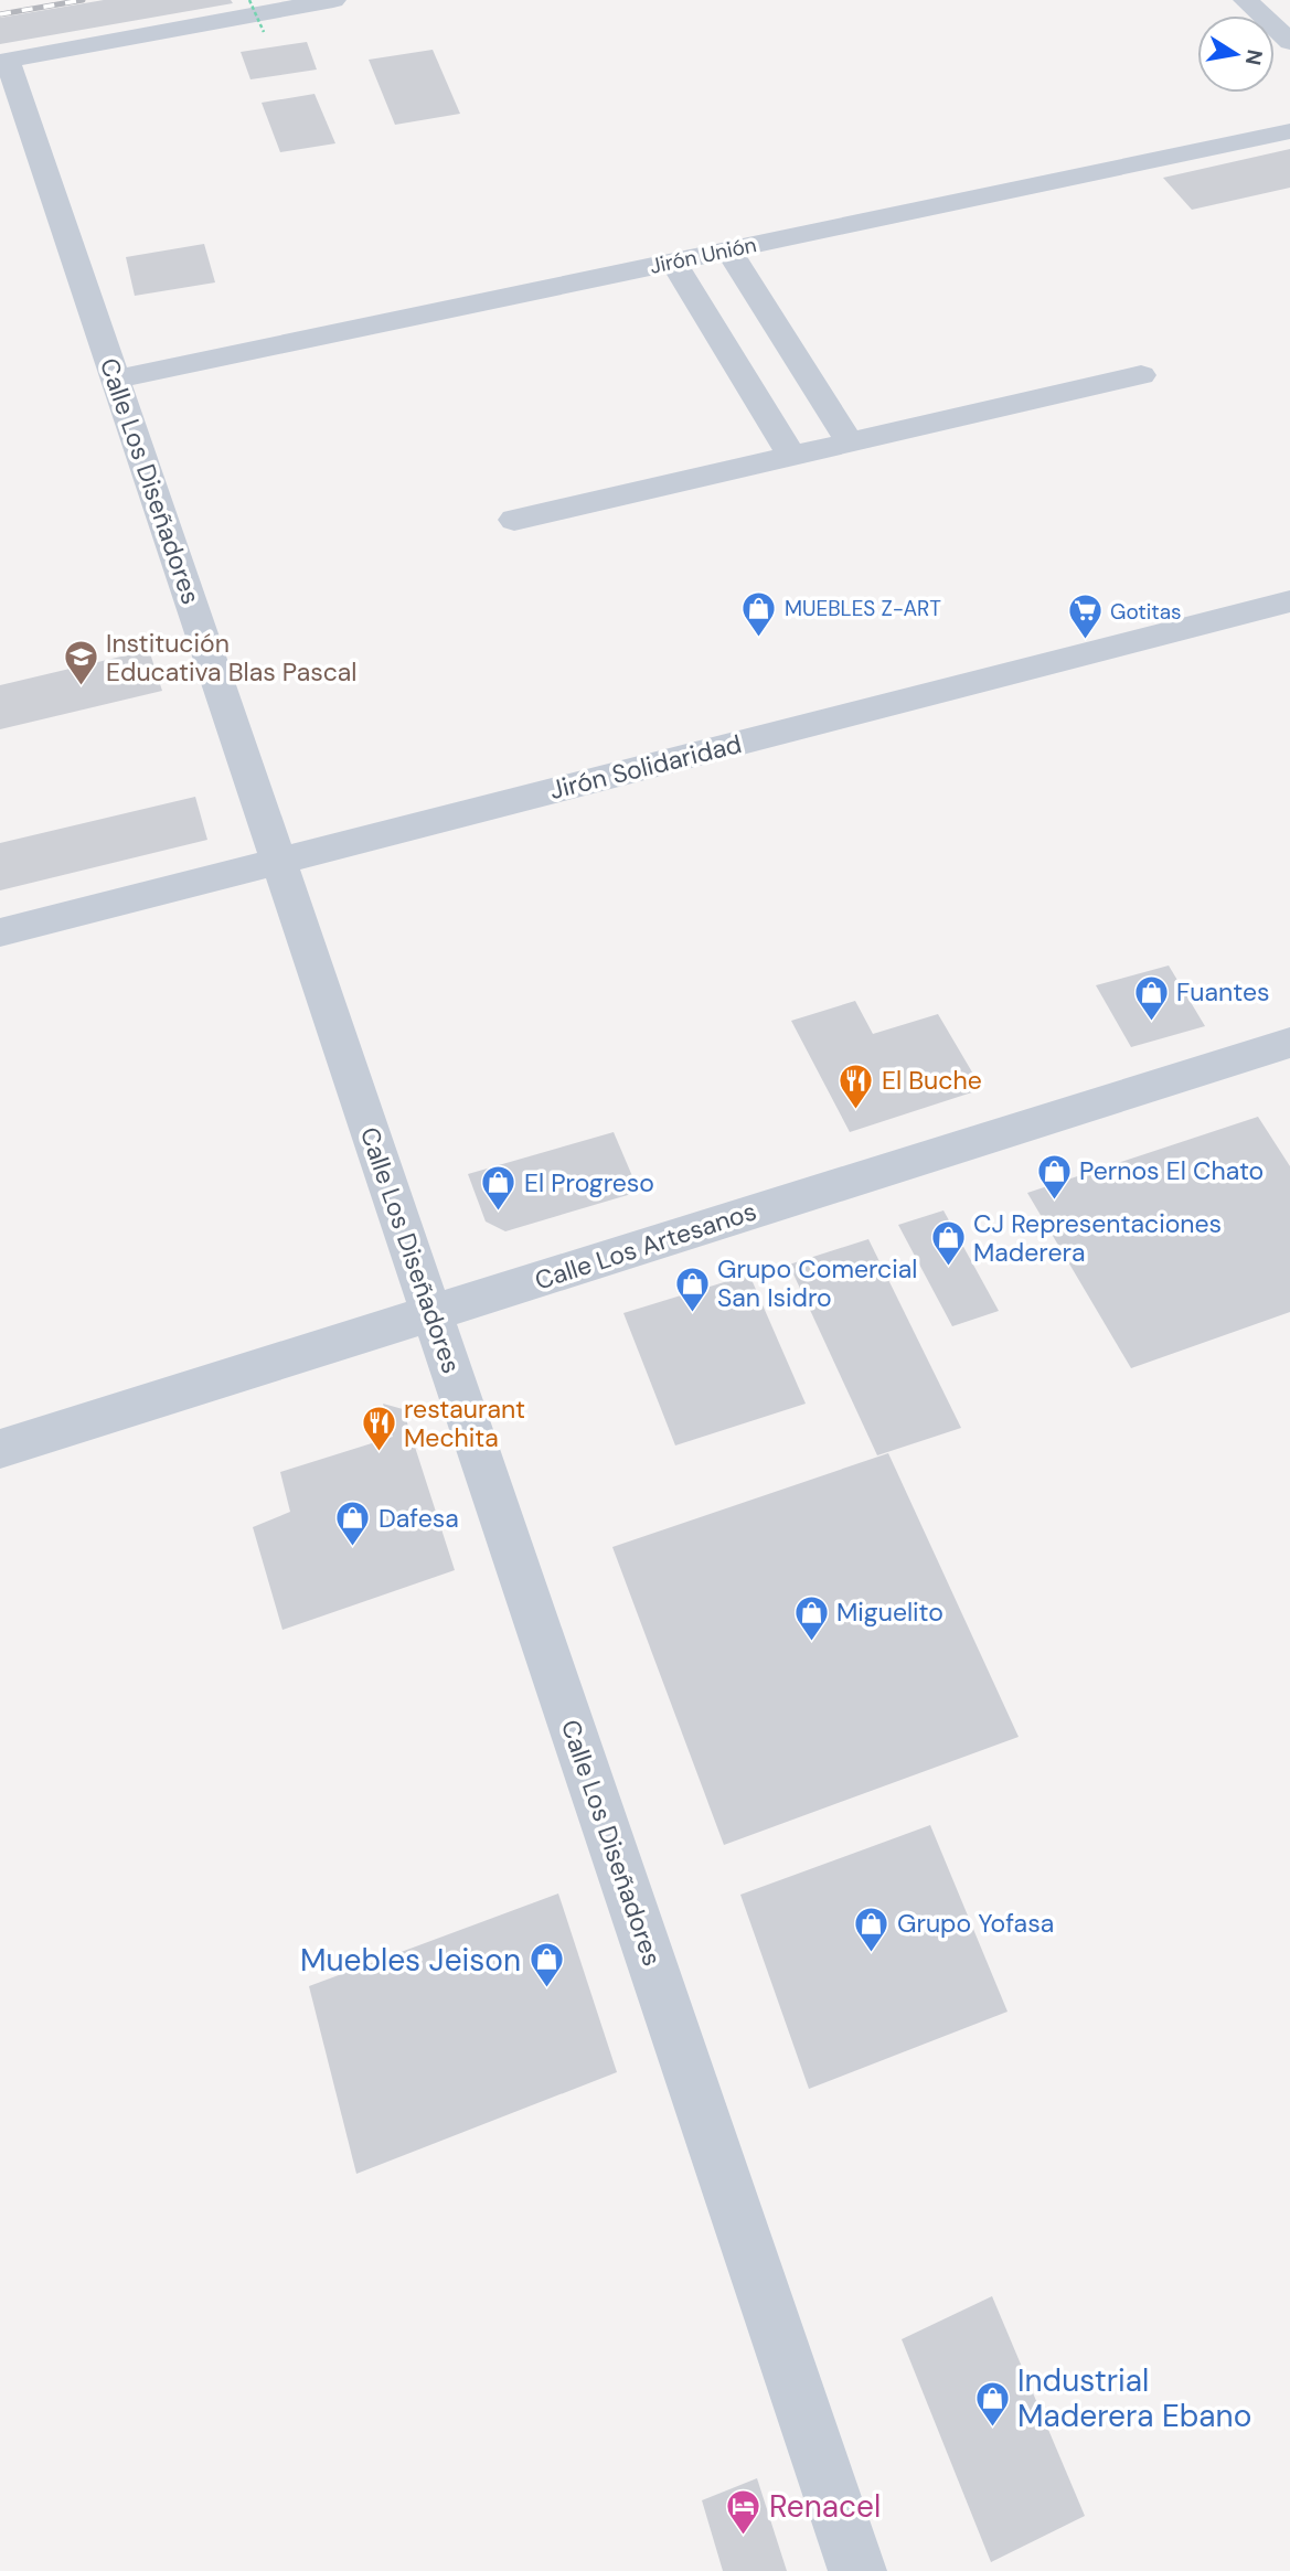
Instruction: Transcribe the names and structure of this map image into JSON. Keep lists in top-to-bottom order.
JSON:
{
  "streets": {
    "street": [
      "Jirón Unión",
      "Calle Los Diseñadores",
      "Jirón Solidaridad",
      "Calle Los Artesanos"
    ]
  },
  "crossings": [
    ["Jirón Unión", "Calle Los Diseñadores"],
    ["Calle Los Diseñadores", "Jirón Solidaridad"],
    ["Calle Los Diseñadores", "Calle Los Artesanos"]
  ],
  "places": {
    "shop": [
      "MUEBLES Z-ART",
      "Fuantes",
      "Pernos El Chato",
      "El Progreso",
      "CJ Representaciones Maderera",
      "Grupo Comercial San Isidro",
      "Dafesa",
      "Miguelito",
      "Grupo Yofasa",
      "Muebles Jeison",
      "Industrial Maderera Ebano"
    ],
    "supermarket": ["Gotitas"],
    "school or university": ["Institución Educativa Blas Pascal"],
    "restaurant": ["El Buche", "restaurant Mechita"],
    "hotel": ["Renacel"]
  },
  "north": "right"
}
